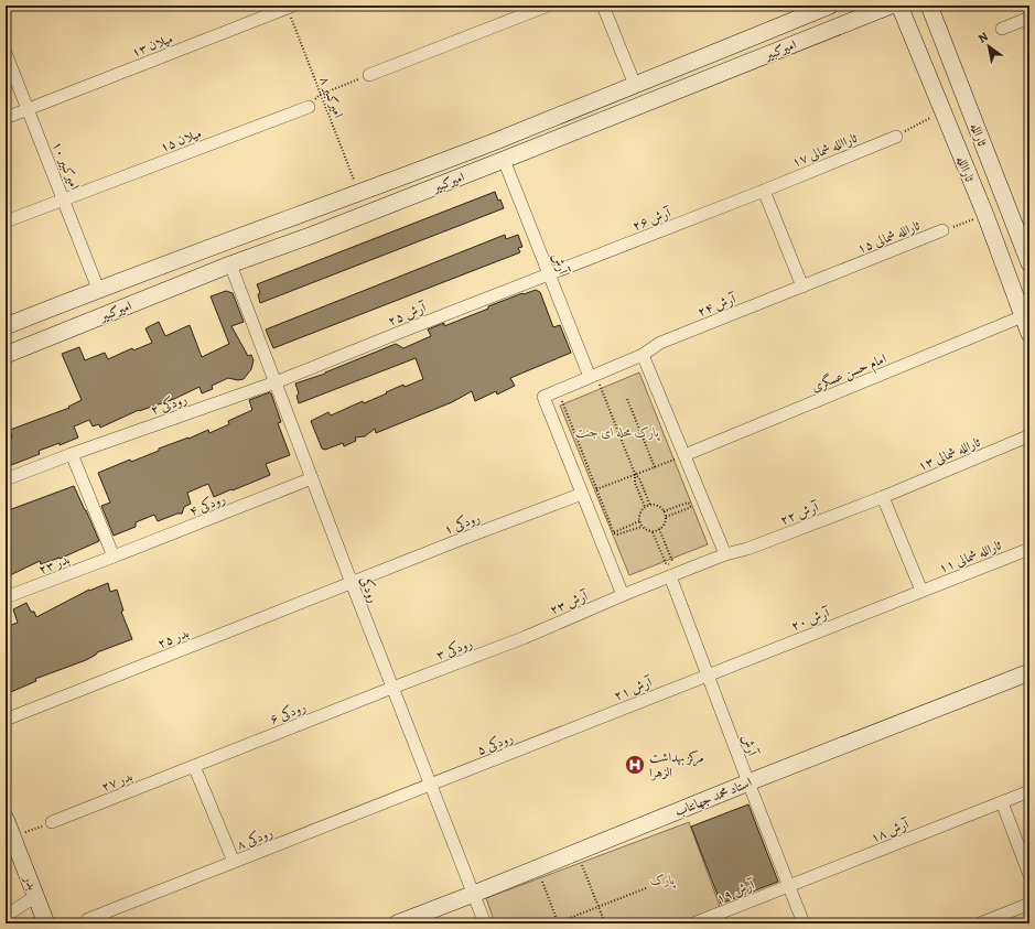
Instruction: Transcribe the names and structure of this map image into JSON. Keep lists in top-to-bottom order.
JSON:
{
  "streets": {
    "street": [
      "میلان ۱۳",
      "امیرکبیر",
      "ثارالله",
      "میلان ۱۵",
      "ثاراالله شمالی ۱۷",
      "امیرکبیر ۱۰",
      "ثاراالله",
      "آرش ۲۶",
      "ثارالله شمالی ۱۵",
      "آرش",
      "آرش ۲۴",
      "آرش ۲۵",
      "امام حسن عسگری",
      "رودکی ۲",
      "ثارالله شمالی ۱۳",
      "رودکی ۴",
      "آرش ۲۲",
      "رودکی ۱",
      "ثارالله شمالی ۱۱",
      "بدر ۲۳",
      "رودکی",
      "آرش ۲۳",
      "آرش ۲۰",
      "بدر ۲۵",
      "رودکی ۳",
      "آرش ۲۱",
      "رودکی ۶",
      "رودکی ۵",
      "بدر ۲۷",
      "استاد محمد جهانتاب",
      "آرش ۱۸",
      "رودکی ۸",
      "بدر",
      "آرش ۱۹"
    ],
    "path": ["امیرکبیر ۸"]
  },
  "crossings": [
    ["میلان ۱۳", "امیرکبیر ۸"],
    ["میلان ۱۳", "امیرکبیر ۱۰"],
    ["امیرکبیر", "امیرکبیر ۸"],
    ["امیرکبیر", "امیرکبیر ۱۰"],
    ["امیرکبیر", "آرش"],
    ["امیرکبیر", "رودکی"],
    ["میلان ۱۵", "امیرکبیر ۱۰"],
    ["ثاراالله شمالی ۱۷", "آرش ۲۶"],
    ["ثاراالله", "امام حسن عسگری"],
    ["آرش ۲۶", "آرش"],
    ["آرش ۲۶", "آرش ۲۵"],
    ["ثارالله شمالی ۱۵", "آرش ۲۴"],
    ["آرش", "آرش ۲۴"],
    ["آرش", "آرش ۲۵"],
    ["آرش", "آرش ۲۲"],
    ["آرش", "آرش ۲۳"],
    ["آرش", "آرش ۲۰"],
    ["آرش", "آرش ۲۱"],
    ["آرش", "استاد محمد جهانتاب"],
    ["آرش", "آرش ۱۸"],
    ["آرش", "آرش ۱۹"],
    ["آرش ۲۴", "رودکی ۱"],
    ["آرش ۲۵", "رودکی ۲"],
    ["آرش ۲۵", "رودکی"],
    ["رودکی ۲", "رودکی"],
    ["ثارالله شمالی ۱۳", "آرش ۲۲"],
    ["رودکی ۴", "بدر ۲۳"],
    ["رودکی ۴", "رودکی"],
    ["آرش ۲۲", "آرش ۲۳"],
    ["رودکی ۱", "رودکی"],
    ["رودکی ۱", "بدر ۲۵"],
    ["ثارالله شمالی ۱۱", "آرش ۲۰"],
    ["رودکی", "بدر ۲۵"],
    ["رودکی", "رودکی ۳"],
    ["رودکی", "رودکی ۶"],
    ["رودکی", "رودکی ۵"],
    ["رودکی", "استاد محمد جهانتاب"],
    ["رودکی", "رودکی ۸"],
    ["آرش ۲۳", "رودکی ۳"],
    ["آرش ۲۰", "آرش ۲۱"],
    ["رودکی ۳", "رودکی ۶"],
    ["آرش ۲۱", "رودکی ۵"],
    ["رودکی ۶", "بدر ۲۷"],
    ["رودکی ۵", "رودکی ۸"],
    ["آرش ۱۸", "آرش ۱۹"]
  ],
  "parks": ["پارک محله ای جنت", "پارک"],
  "places": {
    "hospital": ["مرکز بهداشت الزهرا"]
  },
  "north": "top left"
}
